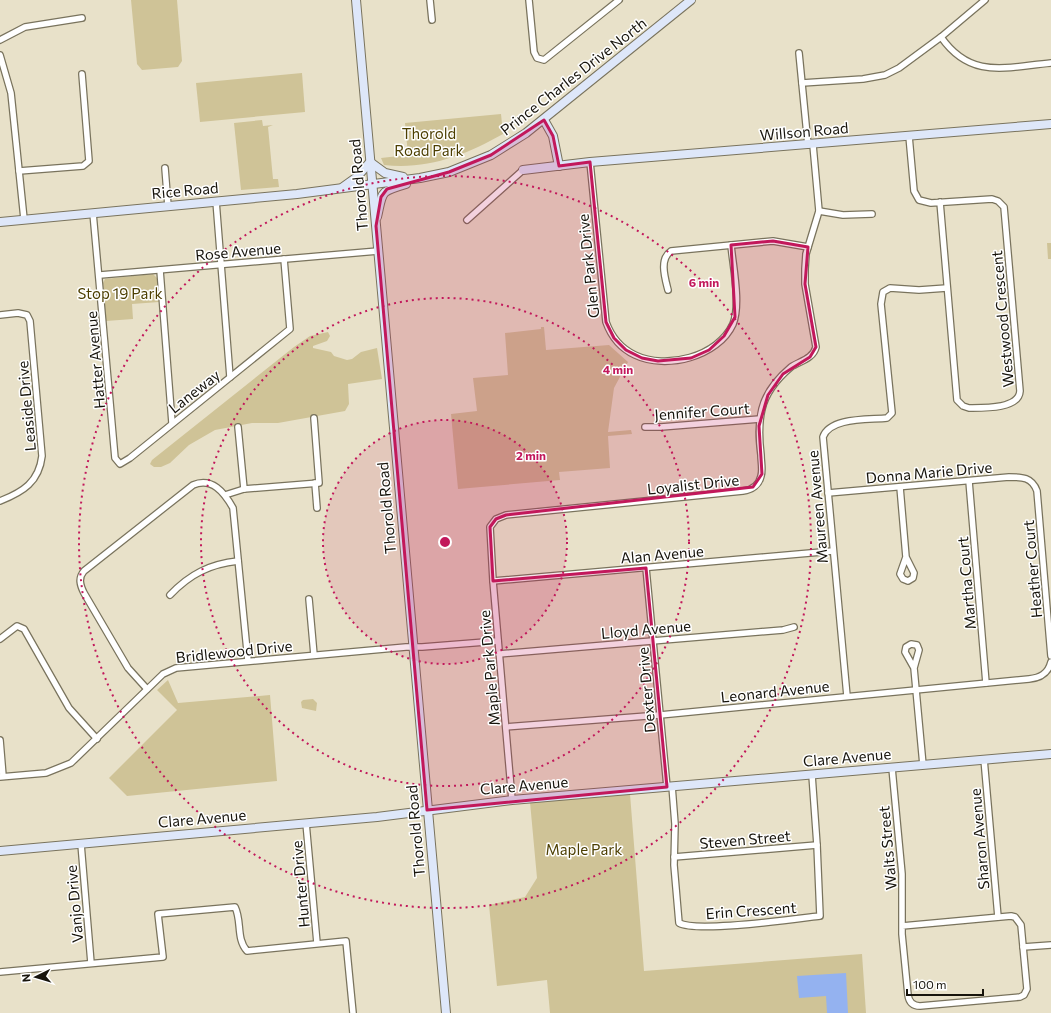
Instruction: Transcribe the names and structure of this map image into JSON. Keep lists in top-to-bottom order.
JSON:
{
  "streets": {
    "street": [
      "Prince Charles Drive North",
      "Willson Road",
      "Thorold Road",
      "Rice Road",
      "Rose Avenue",
      "Glen Park Drive",
      "Westwood Crescent",
      "Hatter Avenue",
      "Laneway",
      "Leaside Drive",
      "Jennifer Court",
      "Donna Marie Drive",
      "Loyalist Drive",
      "Maureen Avenue",
      "Alan Avenue",
      "Heather Court",
      "Martha Court",
      "Lloyd Avenue",
      "Bridlewood Drive",
      "Maple Park Drive",
      "Dexter Drive",
      "Leonard Avenue",
      "Clare Avenue",
      "Steven Street",
      "Sharon Avenue",
      "Walts Street",
      "Hunter Drive",
      "Vanjo Drive",
      "Erin Crescent"
    ]
  },
  "crossings": [
    ["Prince Charles Drive North", "Thorold Road"],
    ["Prince Charles Drive North", "Rice Road"],
    ["Willson Road", "Glen Park Drive"],
    ["Willson Road", "Westwood Crescent"],
    ["Willson Road", "Loyalist Drive"],
    ["Thorold Road", "Rice Road"],
    ["Thorold Road", "Rose Avenue"],
    ["Thorold Road", "Bridlewood Drive"],
    ["Thorold Road", "Clare Avenue"],
    ["Rice Road", "Hatter Avenue"],
    ["Rose Avenue", "Hatter Avenue"],
    ["Rose Avenue", "Laneway"],
    ["Westwood Crescent", "Maureen Avenue"],
    ["Hatter Avenue", "Laneway"],
    ["Jennifer Court", "Loyalist Drive"],
    ["Donna Marie Drive", "Maureen Avenue"],
    ["Donna Marie Drive", "Heather Court"],
    ["Donna Marie Drive", "Martha Court"],
    ["Loyalist Drive", "Maple Park Drive"],
    ["Maureen Avenue", "Alan Avenue"],
    ["Maureen Avenue", "Leonard Avenue"],
    ["Alan Avenue", "Maple Park Drive"],
    ["Alan Avenue", "Dexter Drive"],
    ["Martha Court", "Leonard Avenue"],
    ["Lloyd Avenue", "Maple Park Drive"],
    ["Lloyd Avenue", "Dexter Drive"],
    ["Maple Park Drive", "Leonard Avenue"],
    ["Maple Park Drive", "Clare Avenue"],
    ["Dexter Drive", "Leonard Avenue"],
    ["Dexter Drive", "Clare Avenue"],
    ["Dexter Drive", "Erin Crescent"],
    ["Clare Avenue", "Sharon Avenue"],
    ["Clare Avenue", "Walts Street"],
    ["Clare Avenue", "Hunter Drive"],
    ["Clare Avenue", "Vanjo Drive"],
    ["Clare Avenue", "Erin Crescent"],
    ["Steven Street", "Erin Crescent"],
    ["Sharon Avenue", "Walts Street"]
  ],
  "parks": ["Thorold Road Park", "Stop 19 Park", "Maple Park"],
  "scale_bar": "100 m",
  "north": "left",
  "rings": ["6 min", "4 min", "2 min"]
}
